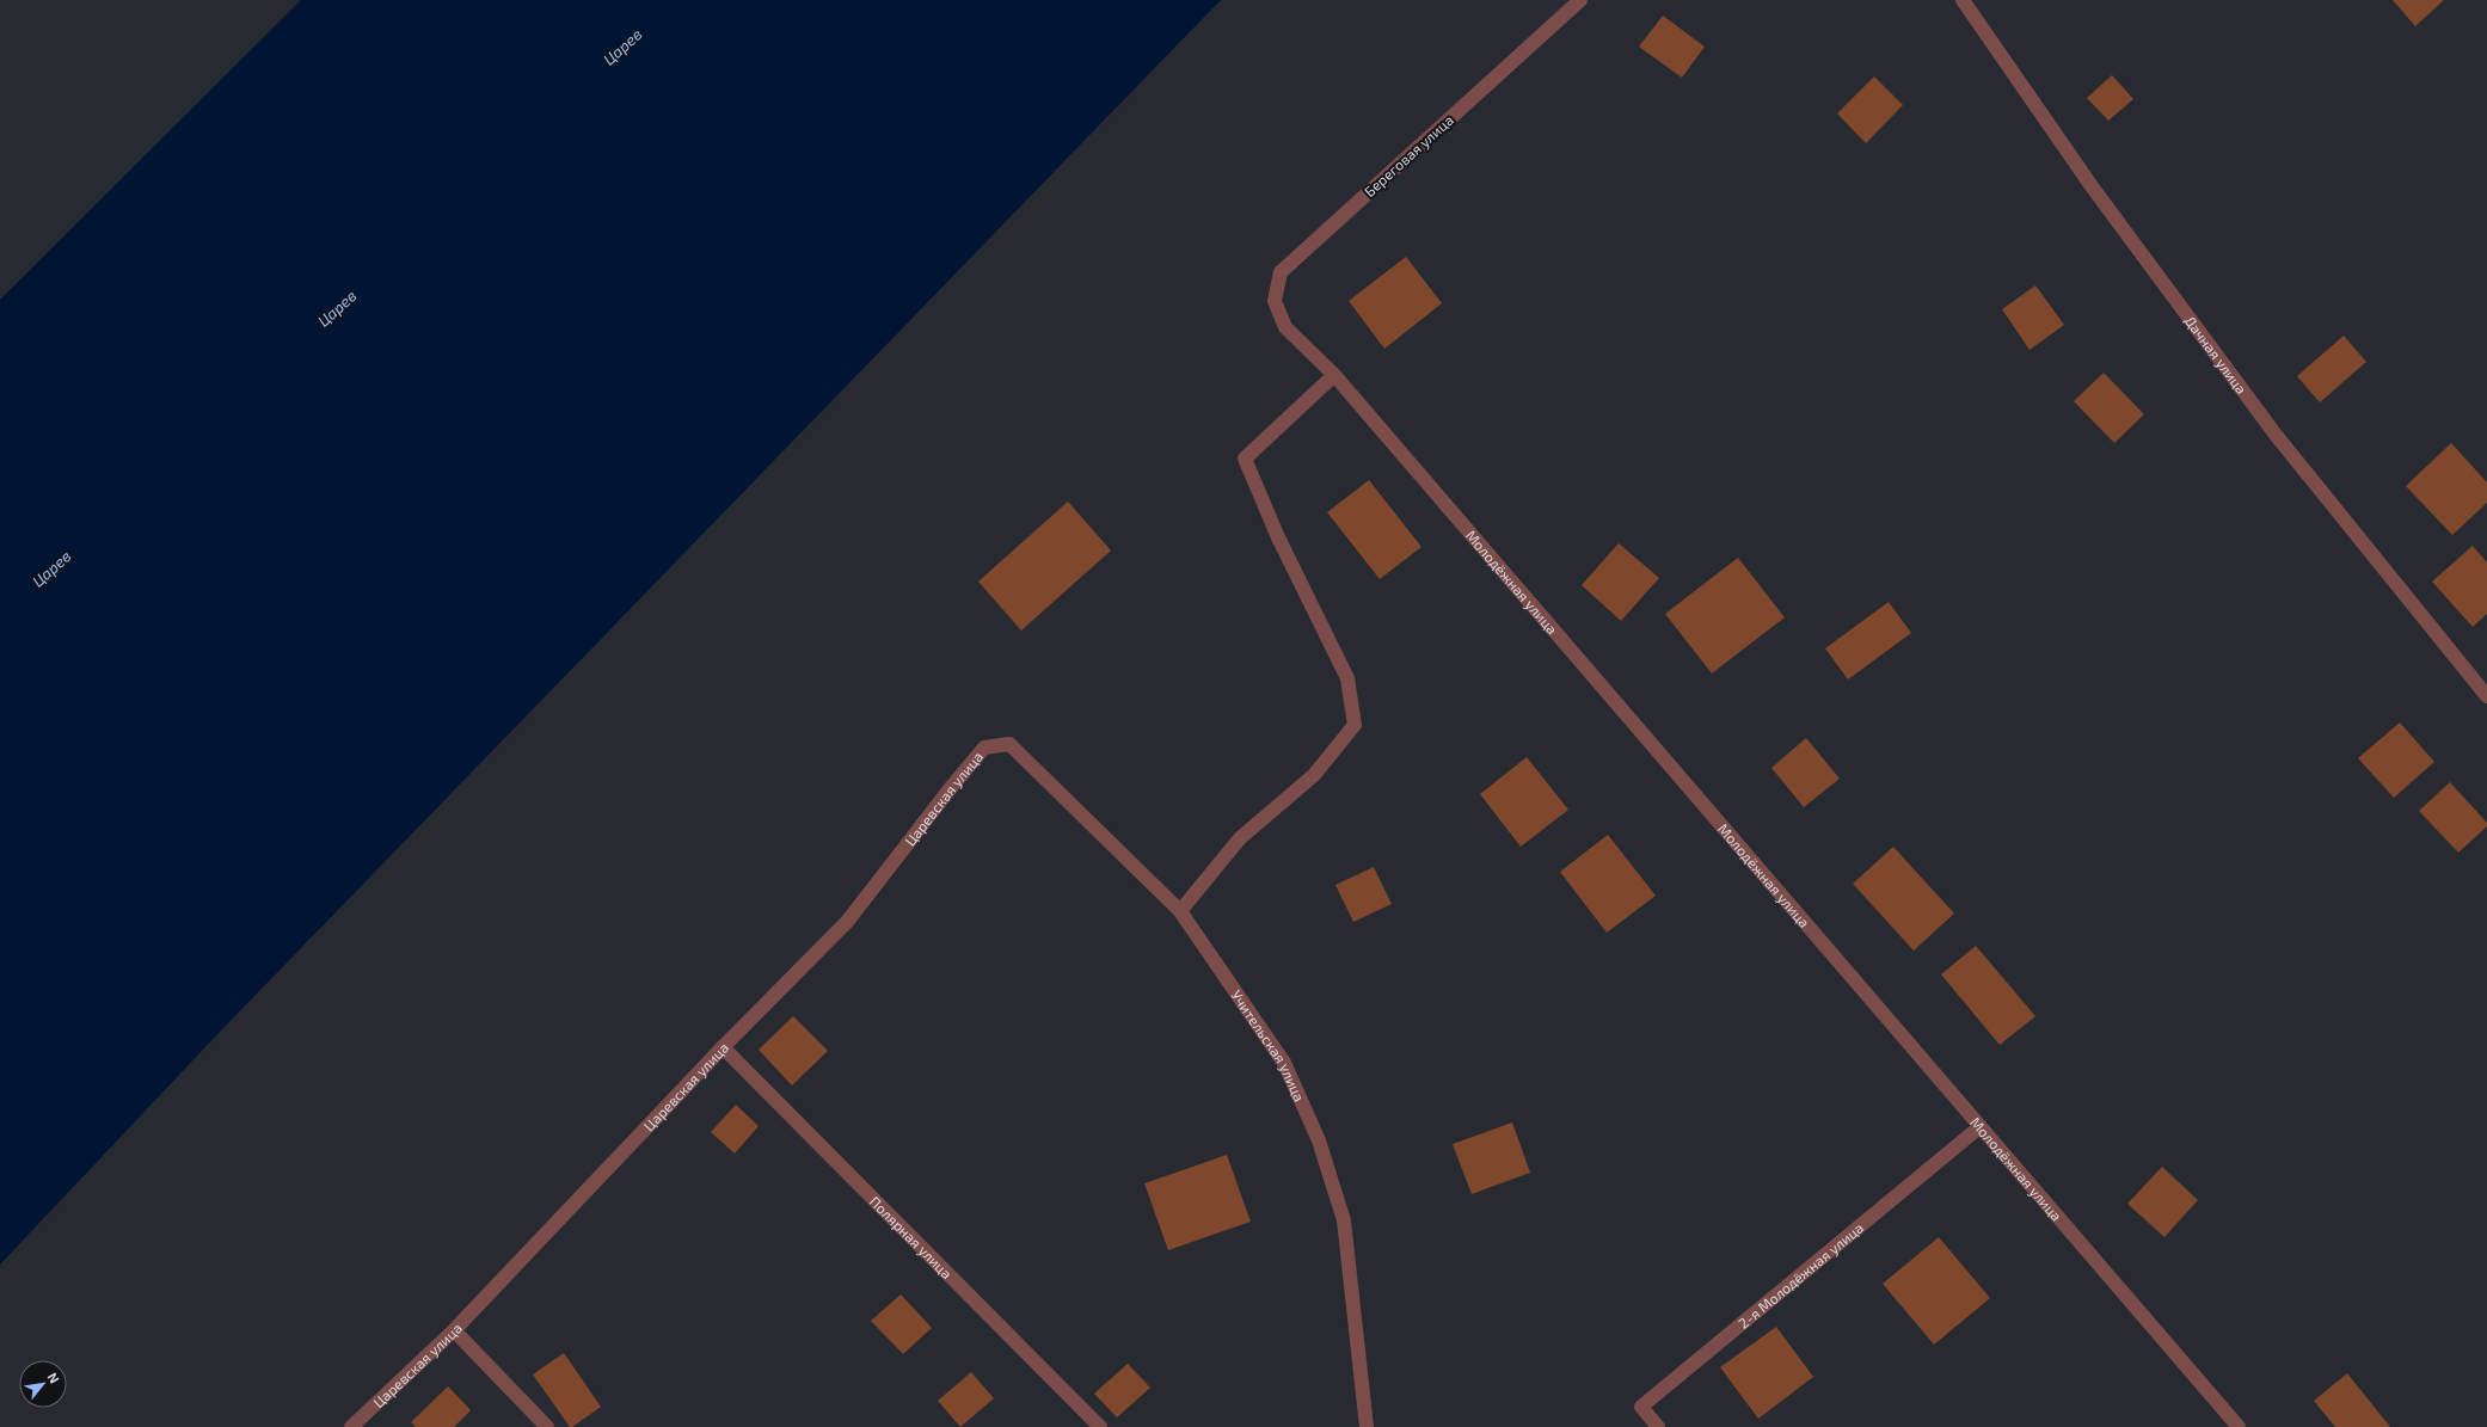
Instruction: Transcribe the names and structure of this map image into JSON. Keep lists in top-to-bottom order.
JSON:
{
  "streets": {
    "street": [
      "Береговая улица",
      "Дачная улица",
      "Молодёжная улица",
      "Царевская улица",
      "Учительская улица",
      "Полярная улица",
      "2-я Молодёжная улица"
    ]
  },
  "crossings": [
    ["Береговая улица", "Молодёжная улица"],
    ["Молодёжная улица", "2-я Молодёжная улица"],
    ["Царевская улица", "Учительская улица"],
    ["Царевская улица", "Полярная улица"]
  ],
  "water": ["Царев"],
  "north": "top right"
}
